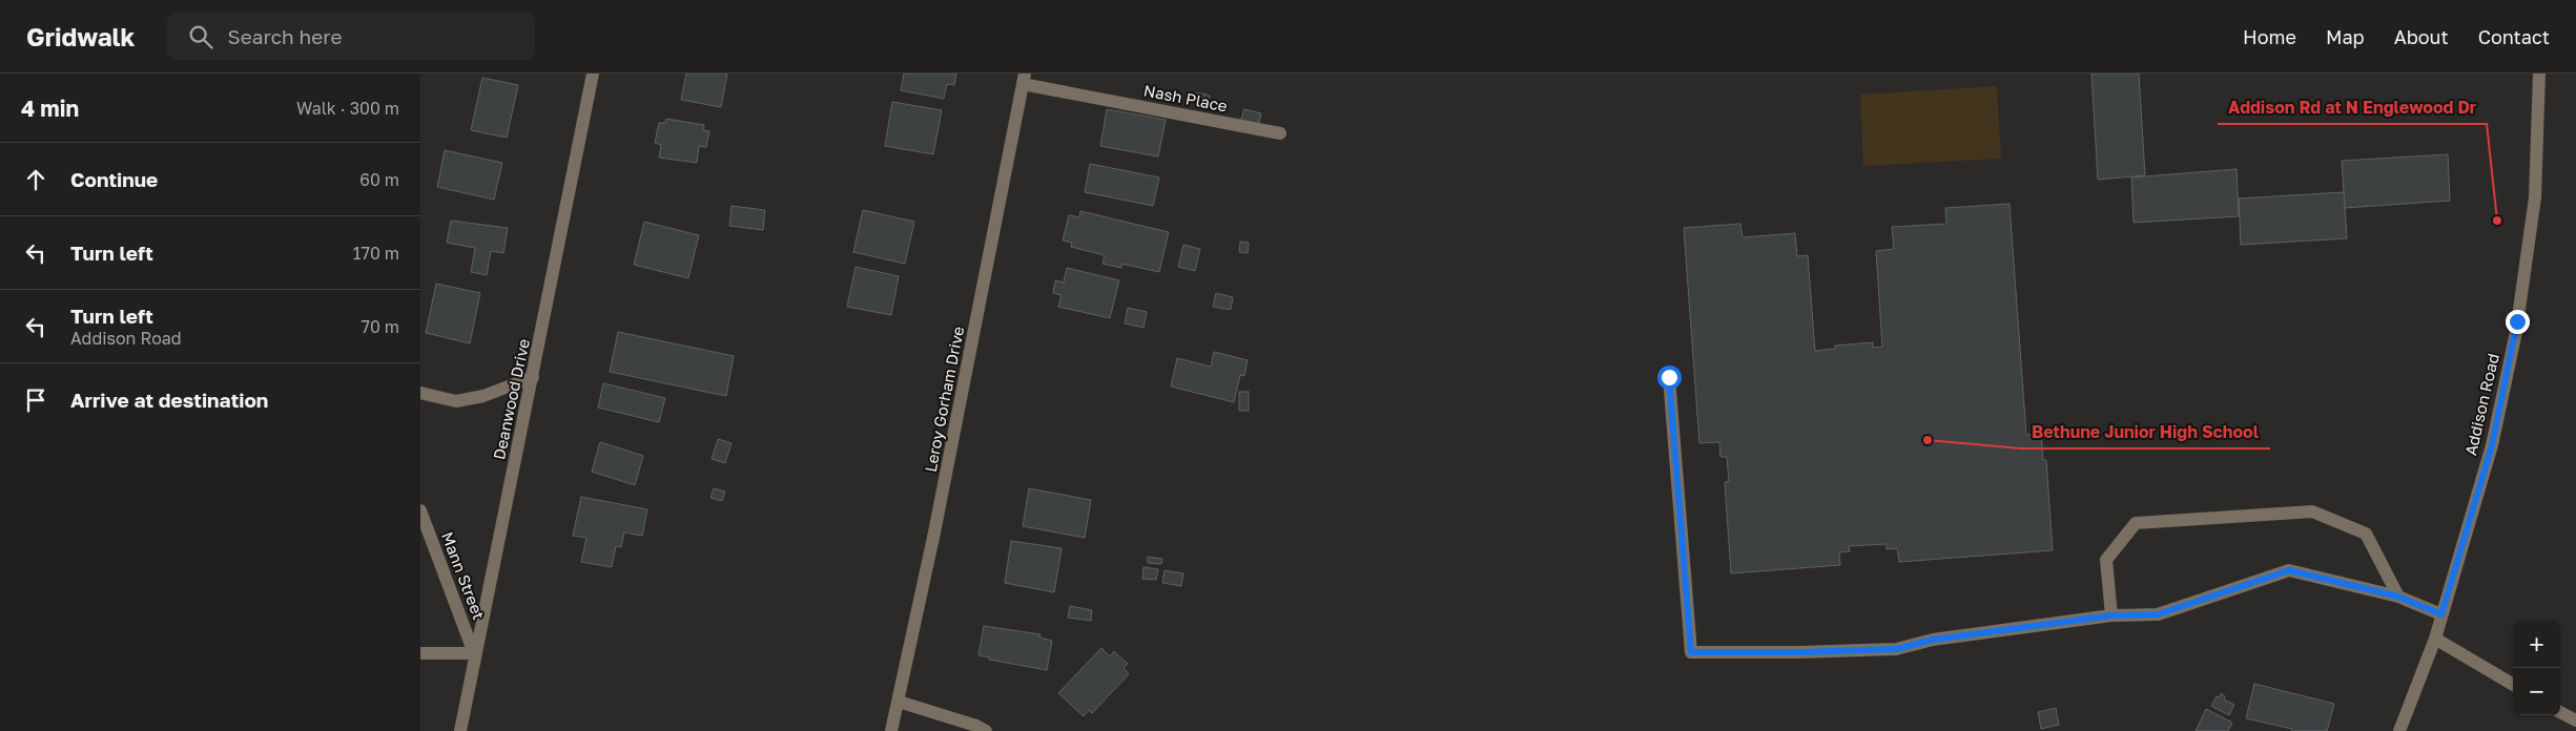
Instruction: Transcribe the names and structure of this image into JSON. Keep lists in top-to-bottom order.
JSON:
{
  "streets": {
    "street": [
      "Nash Place",
      "Deanwood Drive",
      "Leroy Gorham Drive",
      "Addison Road",
      "Mann Street"
    ]
  },
  "crossings": [
    ["Nash Place", "Leroy Gorham Drive"],
    ["Deanwood Drive", "Mann Street"]
  ],
  "places": ["Addison Rd at N Englewood Dr", "Bethune Junior High School"],
  "page": {
    "header": "Gridwalk",
    "search": "Search here",
    "nav": [
      "Home",
      "Map",
      "About",
      "Contact"
    ],
    "heading": ["4 min", "Walk · 300 m"],
    "list": [
      ["Continue", "60 m"],
      ["Turn left", "170 m"],
      ["Turn left", "Addison Road", "70 m"],
      "Arrive at destination"
    ],
    "map_buttons": ["+", "−"]
  }
}
